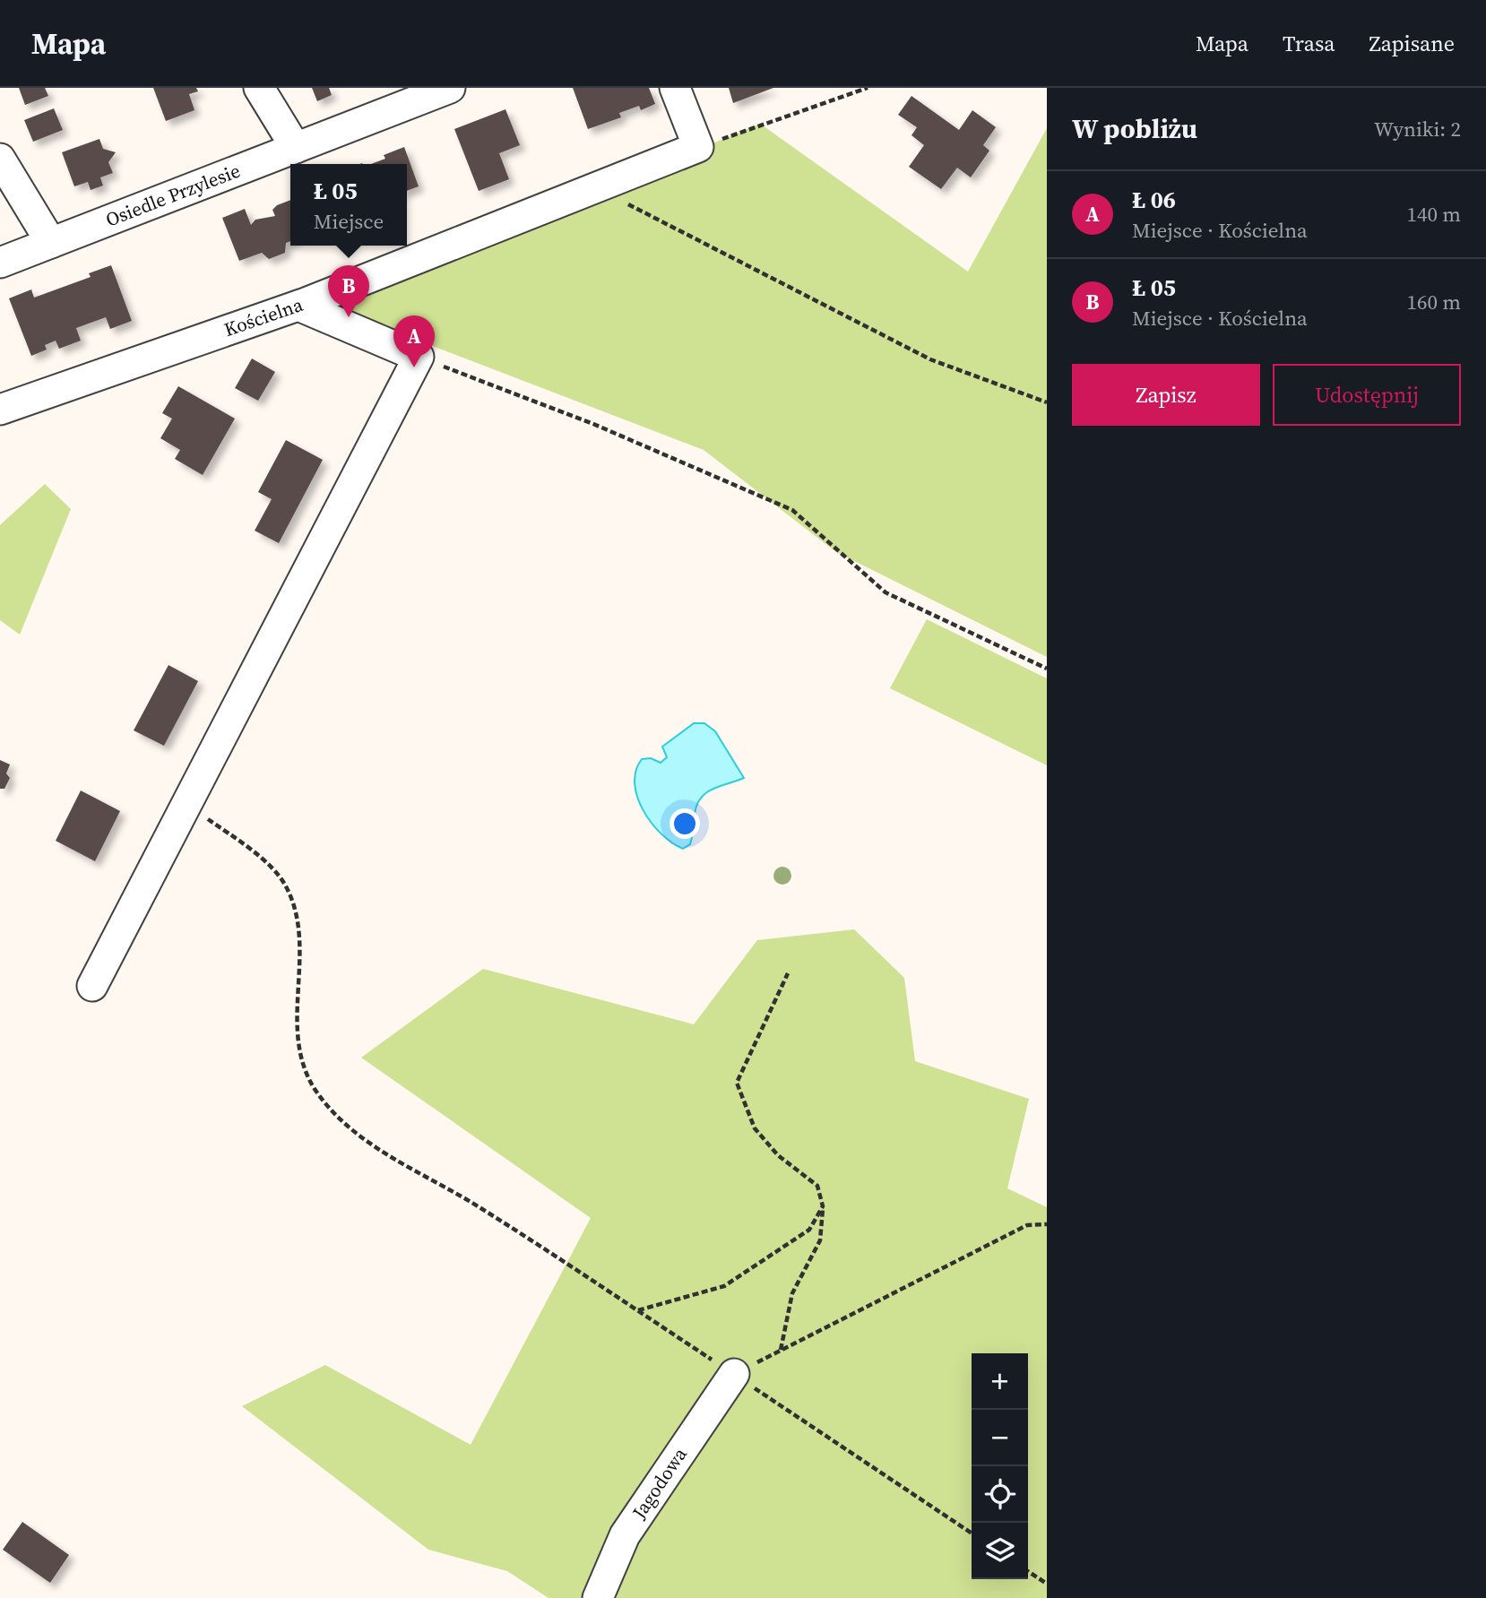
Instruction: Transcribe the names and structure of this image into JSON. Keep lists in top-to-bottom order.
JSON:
{
  "streets": {
    "street": ["Osiedle Przylesie", "Kościelna", "Jagodowa"]
  },
  "page": {
    "header": "Mapa",
    "nav": ["Mapa", "Trasa", "Zapisane"],
    "heading": ["W pobliżu", "Wyniki: 2"],
    "popup": ["Ł 05", "Miejsce"],
    "list": [
      {
        "mark": "A",
        "name": "Ł 06",
        "note": "Miejsce · Kościelna",
        "value": "140 m"
      },
      {
        "mark": "B",
        "name": "Ł 05",
        "note": "Miejsce · Kościelna",
        "value": "160 m"
      }
    ],
    "pins": ["B", "A"],
    "buttons": ["Zapisz", "Udostępnij"],
    "map_buttons": ["+", "−"]
  }
}
